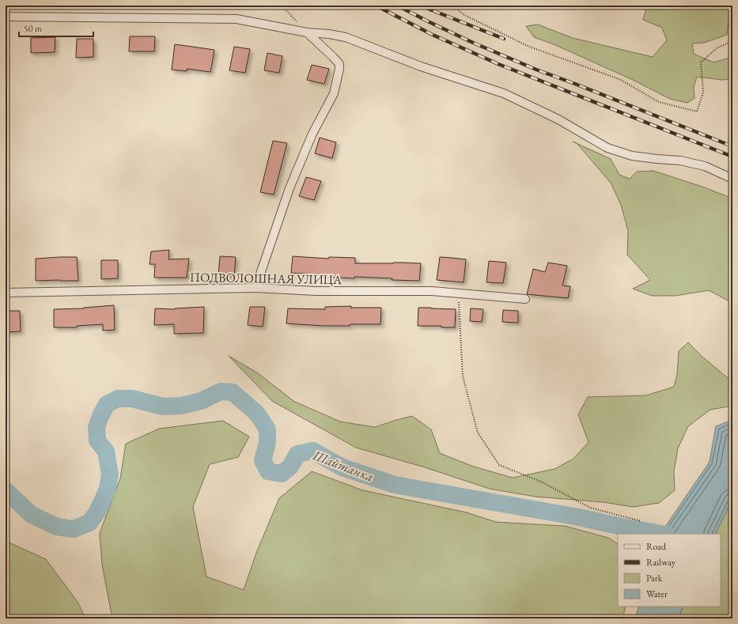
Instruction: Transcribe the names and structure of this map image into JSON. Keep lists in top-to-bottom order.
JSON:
{
  "streets": {
    "street": ["ПОДВОЛОШНАЯ УЛИЦА"]
  },
  "water": ["Шайтанка"],
  "legend": [
    "Road",
    "Railway",
    "Park",
    "Water"
  ],
  "scale_bar": "50 m"
}
